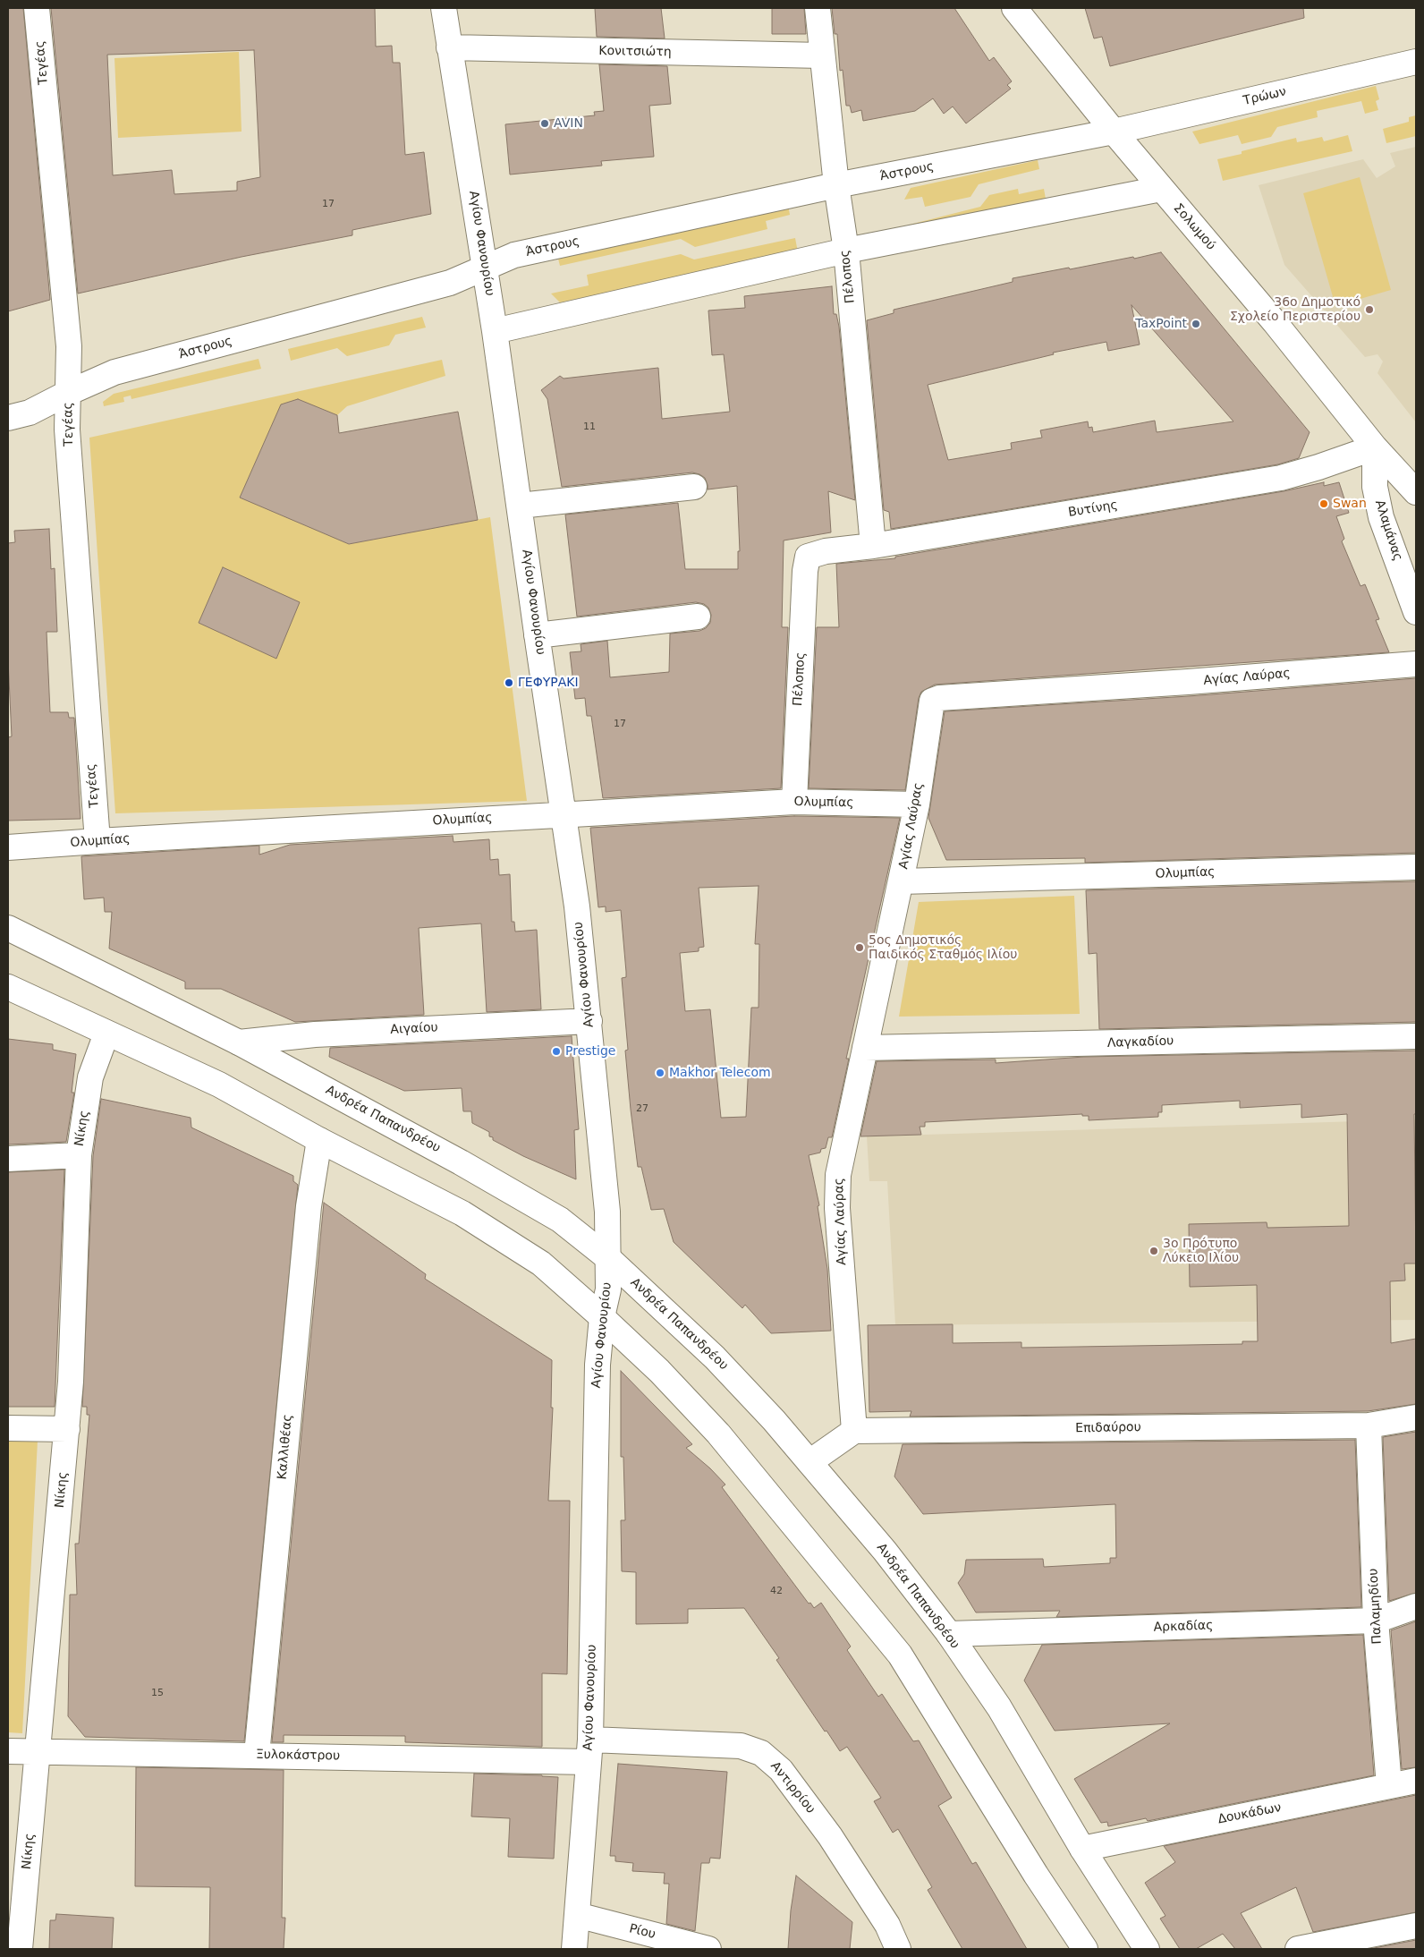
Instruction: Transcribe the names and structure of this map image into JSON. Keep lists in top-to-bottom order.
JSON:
{
  "streets": {
    "street": [
      "Κονιτσιώτη",
      "Τεγέας",
      "Τρώων",
      "Άστρους",
      "Σολωμού",
      "Αγίου Φανουρίου",
      "Πέλοπος",
      "Βυτίνης",
      "Αλαμάνας",
      "Αγίας Λαύρας",
      "Ολυμπίας",
      "Αιγαίου",
      "Λαγκαδίου",
      "Ανδρέα Παπανδρέου",
      "Νίκης",
      "Επιδαύρου",
      "Καλλιθέας",
      "Παλαμηδίου",
      "Αρκαδίας",
      "Ξυλοκάστρου",
      "Αντιρρίου",
      "Δουκάδων",
      "Ρίου"
    ]
  },
  "crossings": [
    ["Κονιτσιώτη", "Αγίου Φανουρίου"],
    ["Κονιτσιώτη", "Πέλοπος"],
    ["Τεγέας", "Άστρους"],
    ["Τεγέας", "Ολυμπίας"],
    ["Τρώων", "Άστρους"],
    ["Τρώων", "Σολωμού"],
    ["Άστρους", "Σολωμού"],
    ["Άστρους", "Αγίου Φανουρίου"],
    ["Άστρους", "Πέλοπος"],
    ["Σολωμού", "Βυτίνης"],
    ["Σολωμού", "Αλαμάνας"],
    ["Αγίου Φανουρίου", "Ολυμπίας"],
    ["Αγίου Φανουρίου", "Αιγαίου"],
    ["Αγίου Φανουρίου", "Ανδρέα Παπανδρέου"],
    ["Αγίου Φανουρίου", "Ξυλοκάστρου"],
    ["Αγίου Φανουρίου", "Αντιρρίου"],
    ["Αγίου Φανουρίου", "Ρίου"],
    ["Πέλοπος", "Βυτίνης"],
    ["Πέλοπος", "Ολυμπίας"],
    ["Βυτίνης", "Αλαμάνας"],
    ["Αγίας Λαύρας", "Ολυμπίας"],
    ["Αγίας Λαύρας", "Λαγκαδίου"],
    ["Αγίας Λαύρας", "Επιδαύρου"],
    ["Αιγαίου", "Ανδρέα Παπανδρέου"],
    ["Ανδρέα Παπανδρέου", "Αρκαδίας"],
    ["Ανδρέα Παπανδρέου", "Δουκάδων"],
    ["Νίκης", "Ξυλοκάστρου"],
    ["Επιδαύρου", "Παλαμηδίου"],
    ["Καλλιθέας", "Ξυλοκάστρου"],
    ["Παλαμηδίου", "Αρκαδίας"],
    ["Παλαμηδίου", "Δουκάδων"],
    ["Ξυλοκάστρου", "Αντιρρίου"]
  ],
  "places": [
    "AVIN",
    "36ο Δημοτικό Σχολείο Περιστερίου",
    "TaxPoint",
    "Swan",
    "ΓΕΦΥΡΑΚΙ",
    "5ος Δημοτικός Παιδικός Σταθμός Ιλίου",
    "Prestige",
    "Makhor Telecom",
    "3ο Πρότυπο Λύκειο Ιλίου"
  ],
  "house_numbers": [
    "17",
    "11",
    "17",
    "27",
    "42",
    "15"
  ]
}
